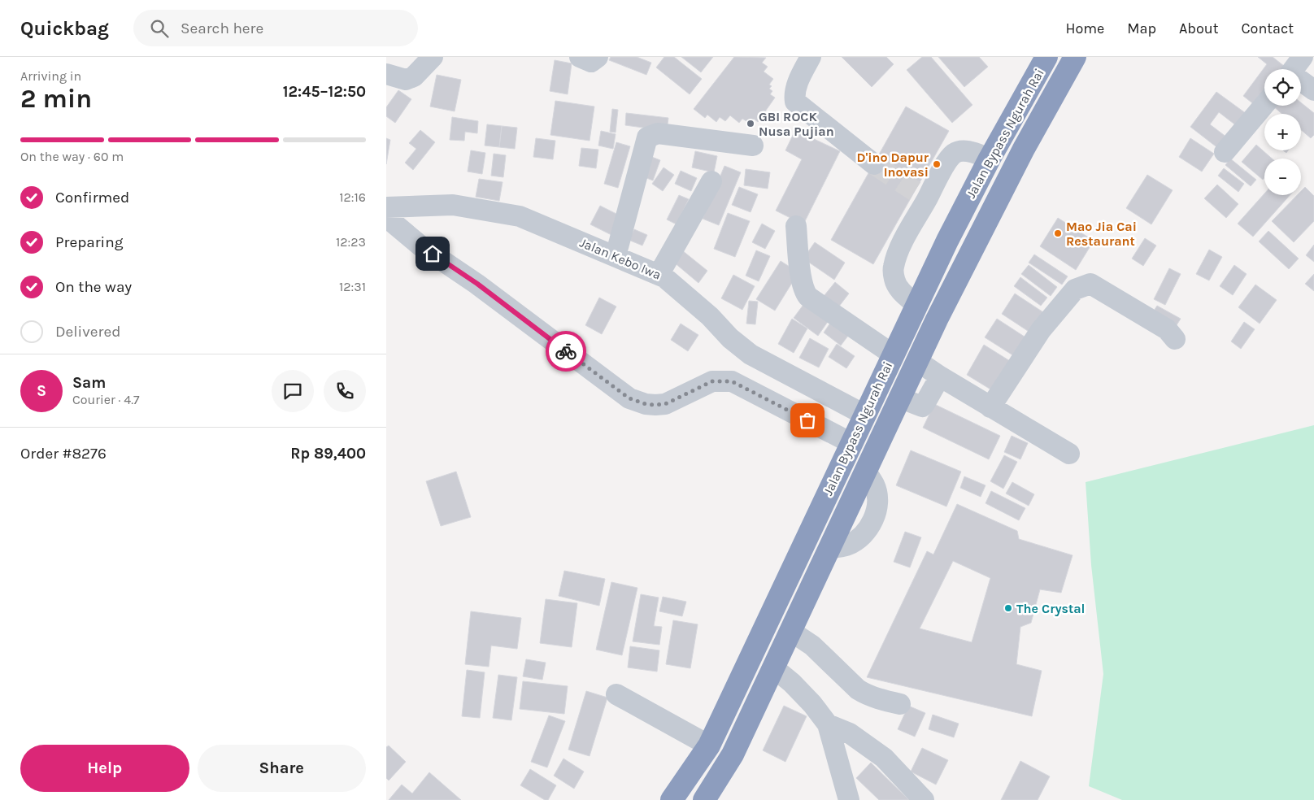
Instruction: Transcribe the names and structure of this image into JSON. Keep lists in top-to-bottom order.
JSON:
{
  "streets": {
    "highway": ["Jalan Bypass Ngurah Rai"],
    "street": ["Jalan Kebo Iwa"]
  },
  "crossings": [
    ["Jalan Bypass Ngurah Rai", "Jalan Kebo Iwa"]
  ],
  "places": [
    "GBI ROCK Nusa Pujian",
    "D'ino Dapur Inovasi",
    "Mao Jia Cai Restaurant",
    "The Crystal"
  ],
  "page": {
    "header": "Quickbag",
    "search": "Search here",
    "nav": [
      "Home",
      "Map",
      "About",
      "Contact"
    ],
    "heading": ["2 min", "Arriving in", "12:45–12:50"],
    "panel": [
      "Sam",
      "Courier · 4.7",
      "Order #8276",
      "Rp 89,400"
    ],
    "map_buttons": ["+", "−"],
    "bar": "On the way · 60 m",
    "list": [
      ["Confirmed", "12:16"],
      ["Preparing", "12:23"],
      ["On the way", "12:31"],
      "Delivered"
    ],
    "round": "S",
    "buttons": ["Help", "Share"]
  }
}
